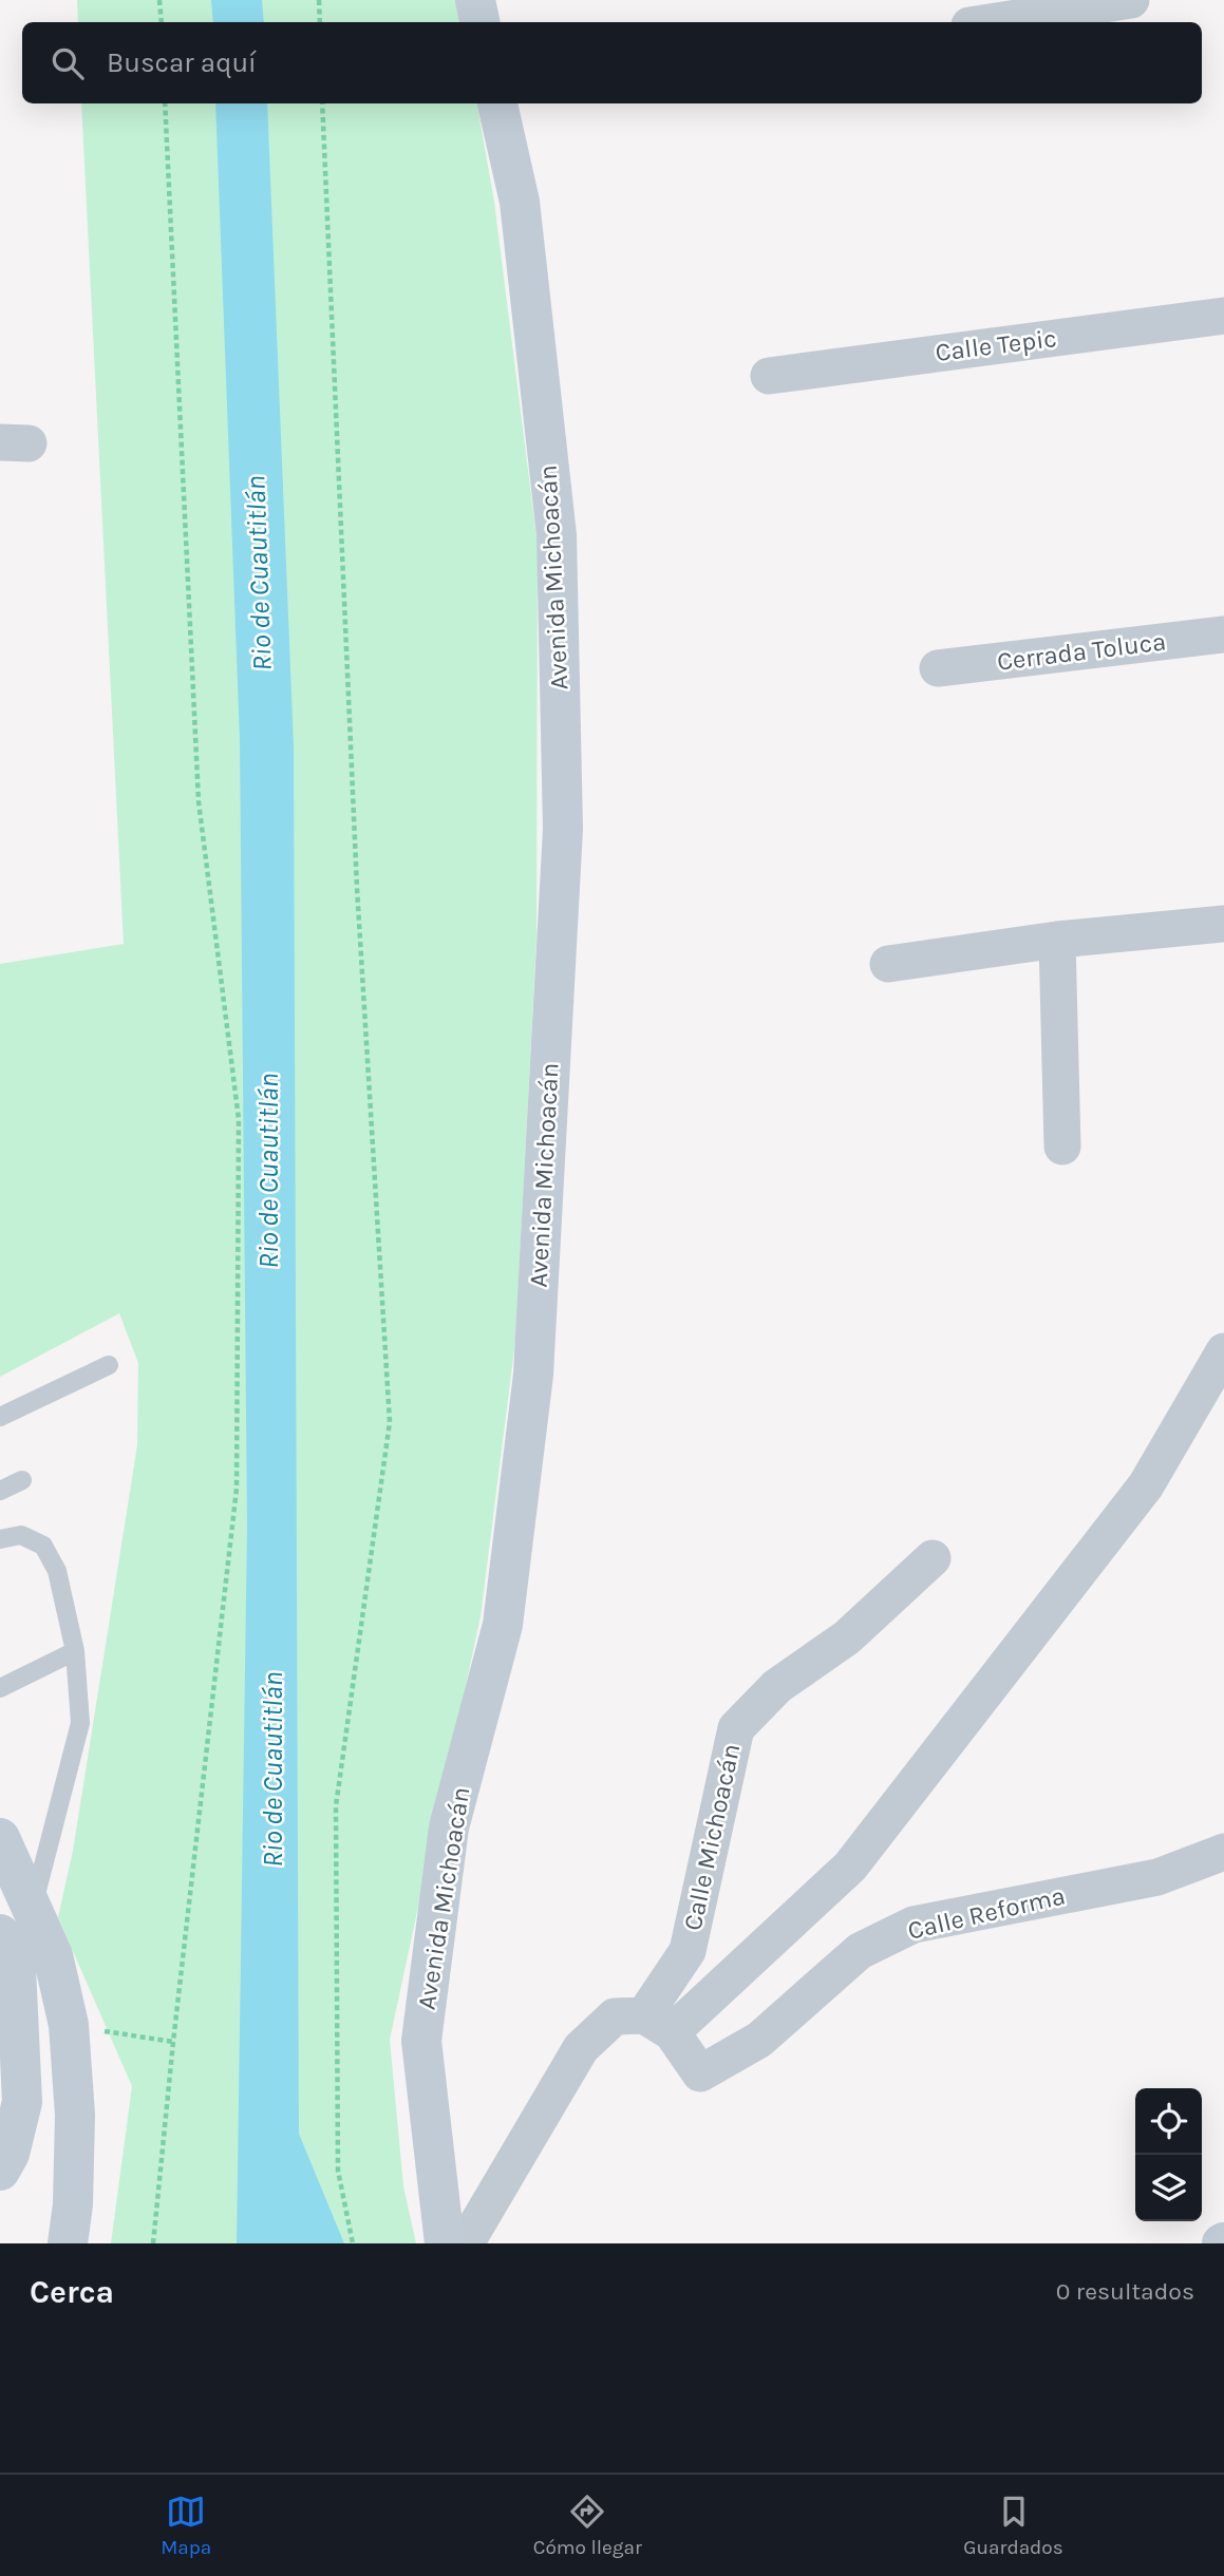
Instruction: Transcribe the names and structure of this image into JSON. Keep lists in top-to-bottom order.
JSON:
{
  "streets": {
    "street": [
      "Calle Tepic",
      "Avenida Michoacán",
      "Cerrada Toluca",
      "Calle Michoacán",
      "Calle Reforma"
    ]
  },
  "crossings": [
    ["Calle Michoacán", "Calle Reforma"]
  ],
  "water": ["Rio de Cuautitlán"],
  "page": {
    "search": "Buscar aquí",
    "heading": ["Cerca", "0 resultados"],
    "nav": ["Mapa", "Cómo llegar", "Guardados"]
  }
}
